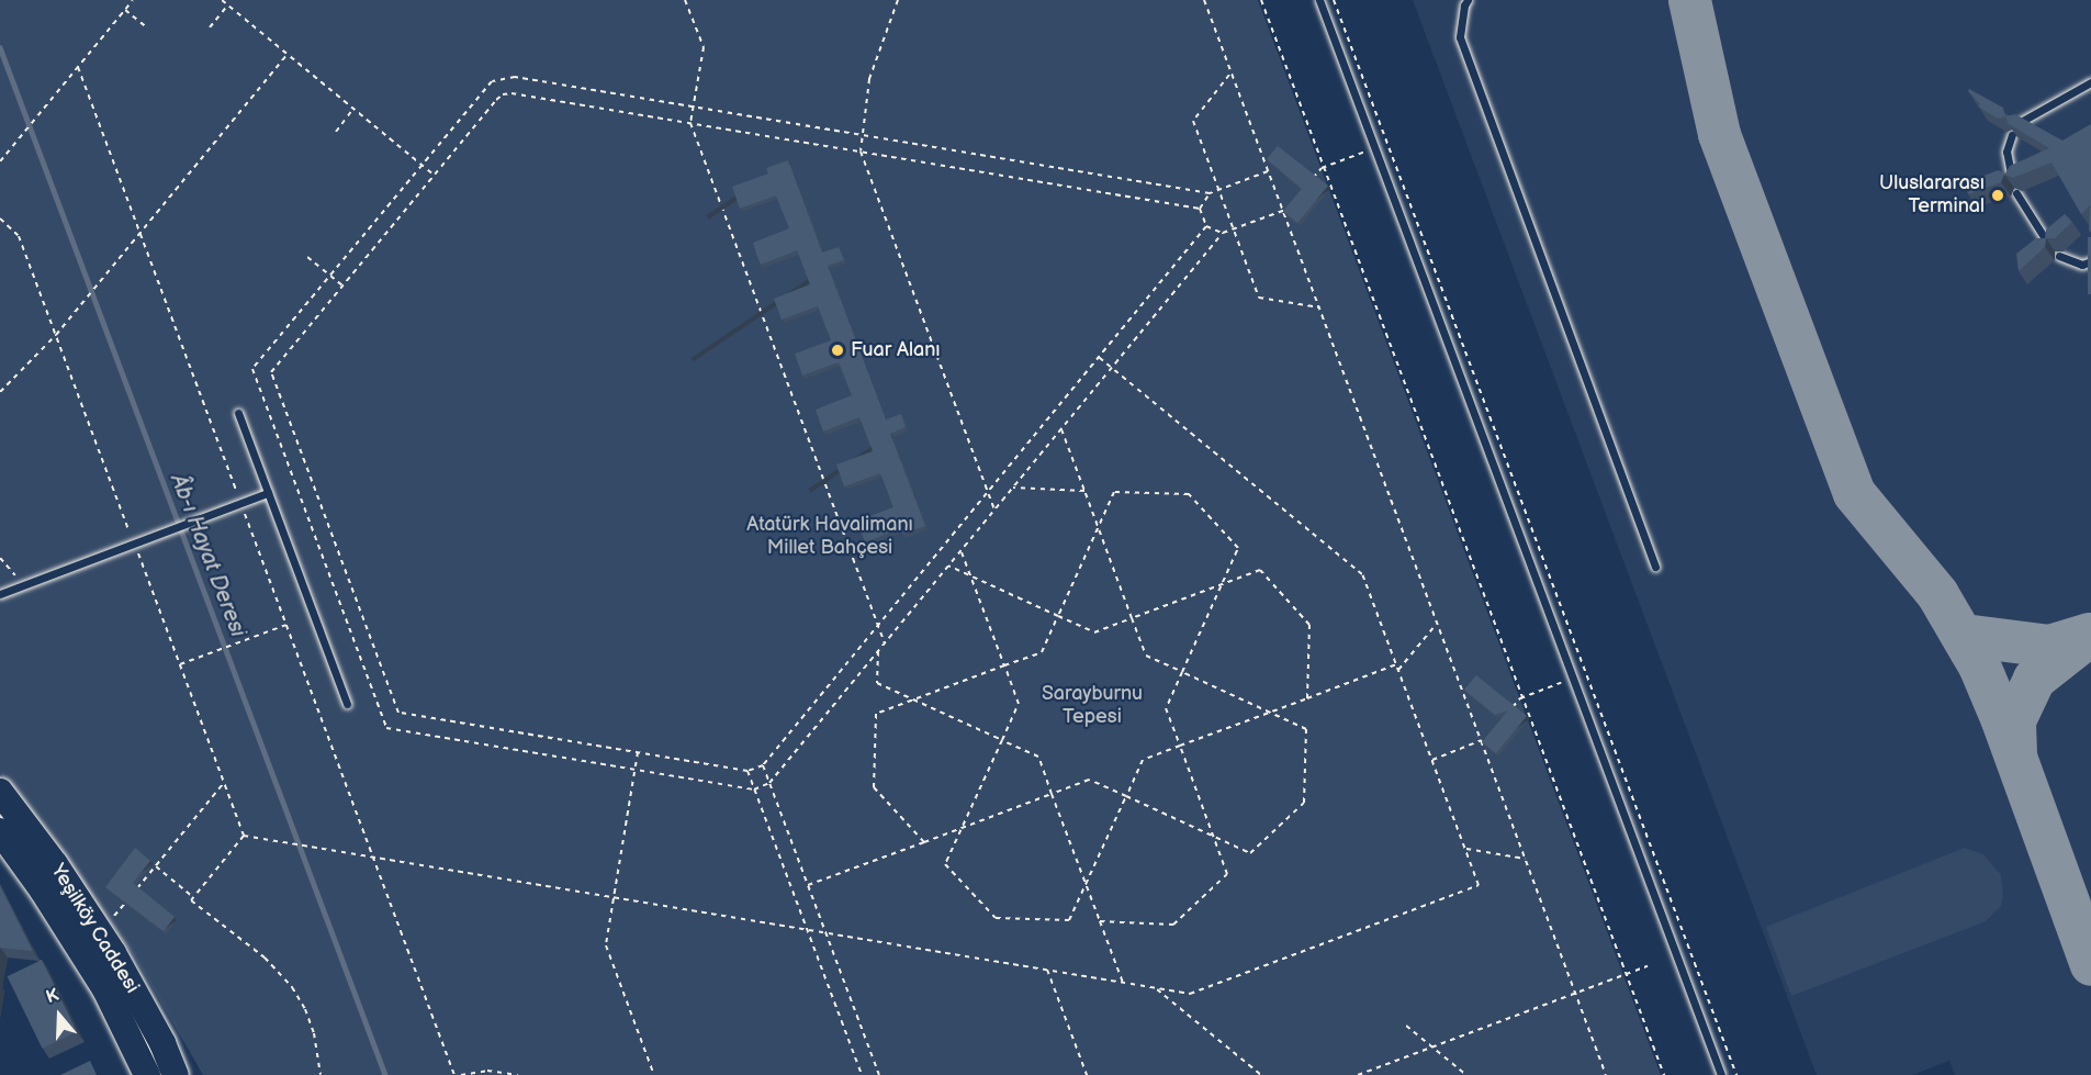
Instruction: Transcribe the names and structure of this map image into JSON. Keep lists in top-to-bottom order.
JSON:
{
  "streets": {
    "highway": ["Yeşilköy Caddesi"]
  },
  "water": ["Âb-ı Hayat Deresi"],
  "parks": ["Atatürk Havalimanı Millet Bahçesi", "Sarayburnu Tepesi"],
  "places": ["Uluslararası Terminal", "Fuar Alanı"],
  "north": "top"
}
